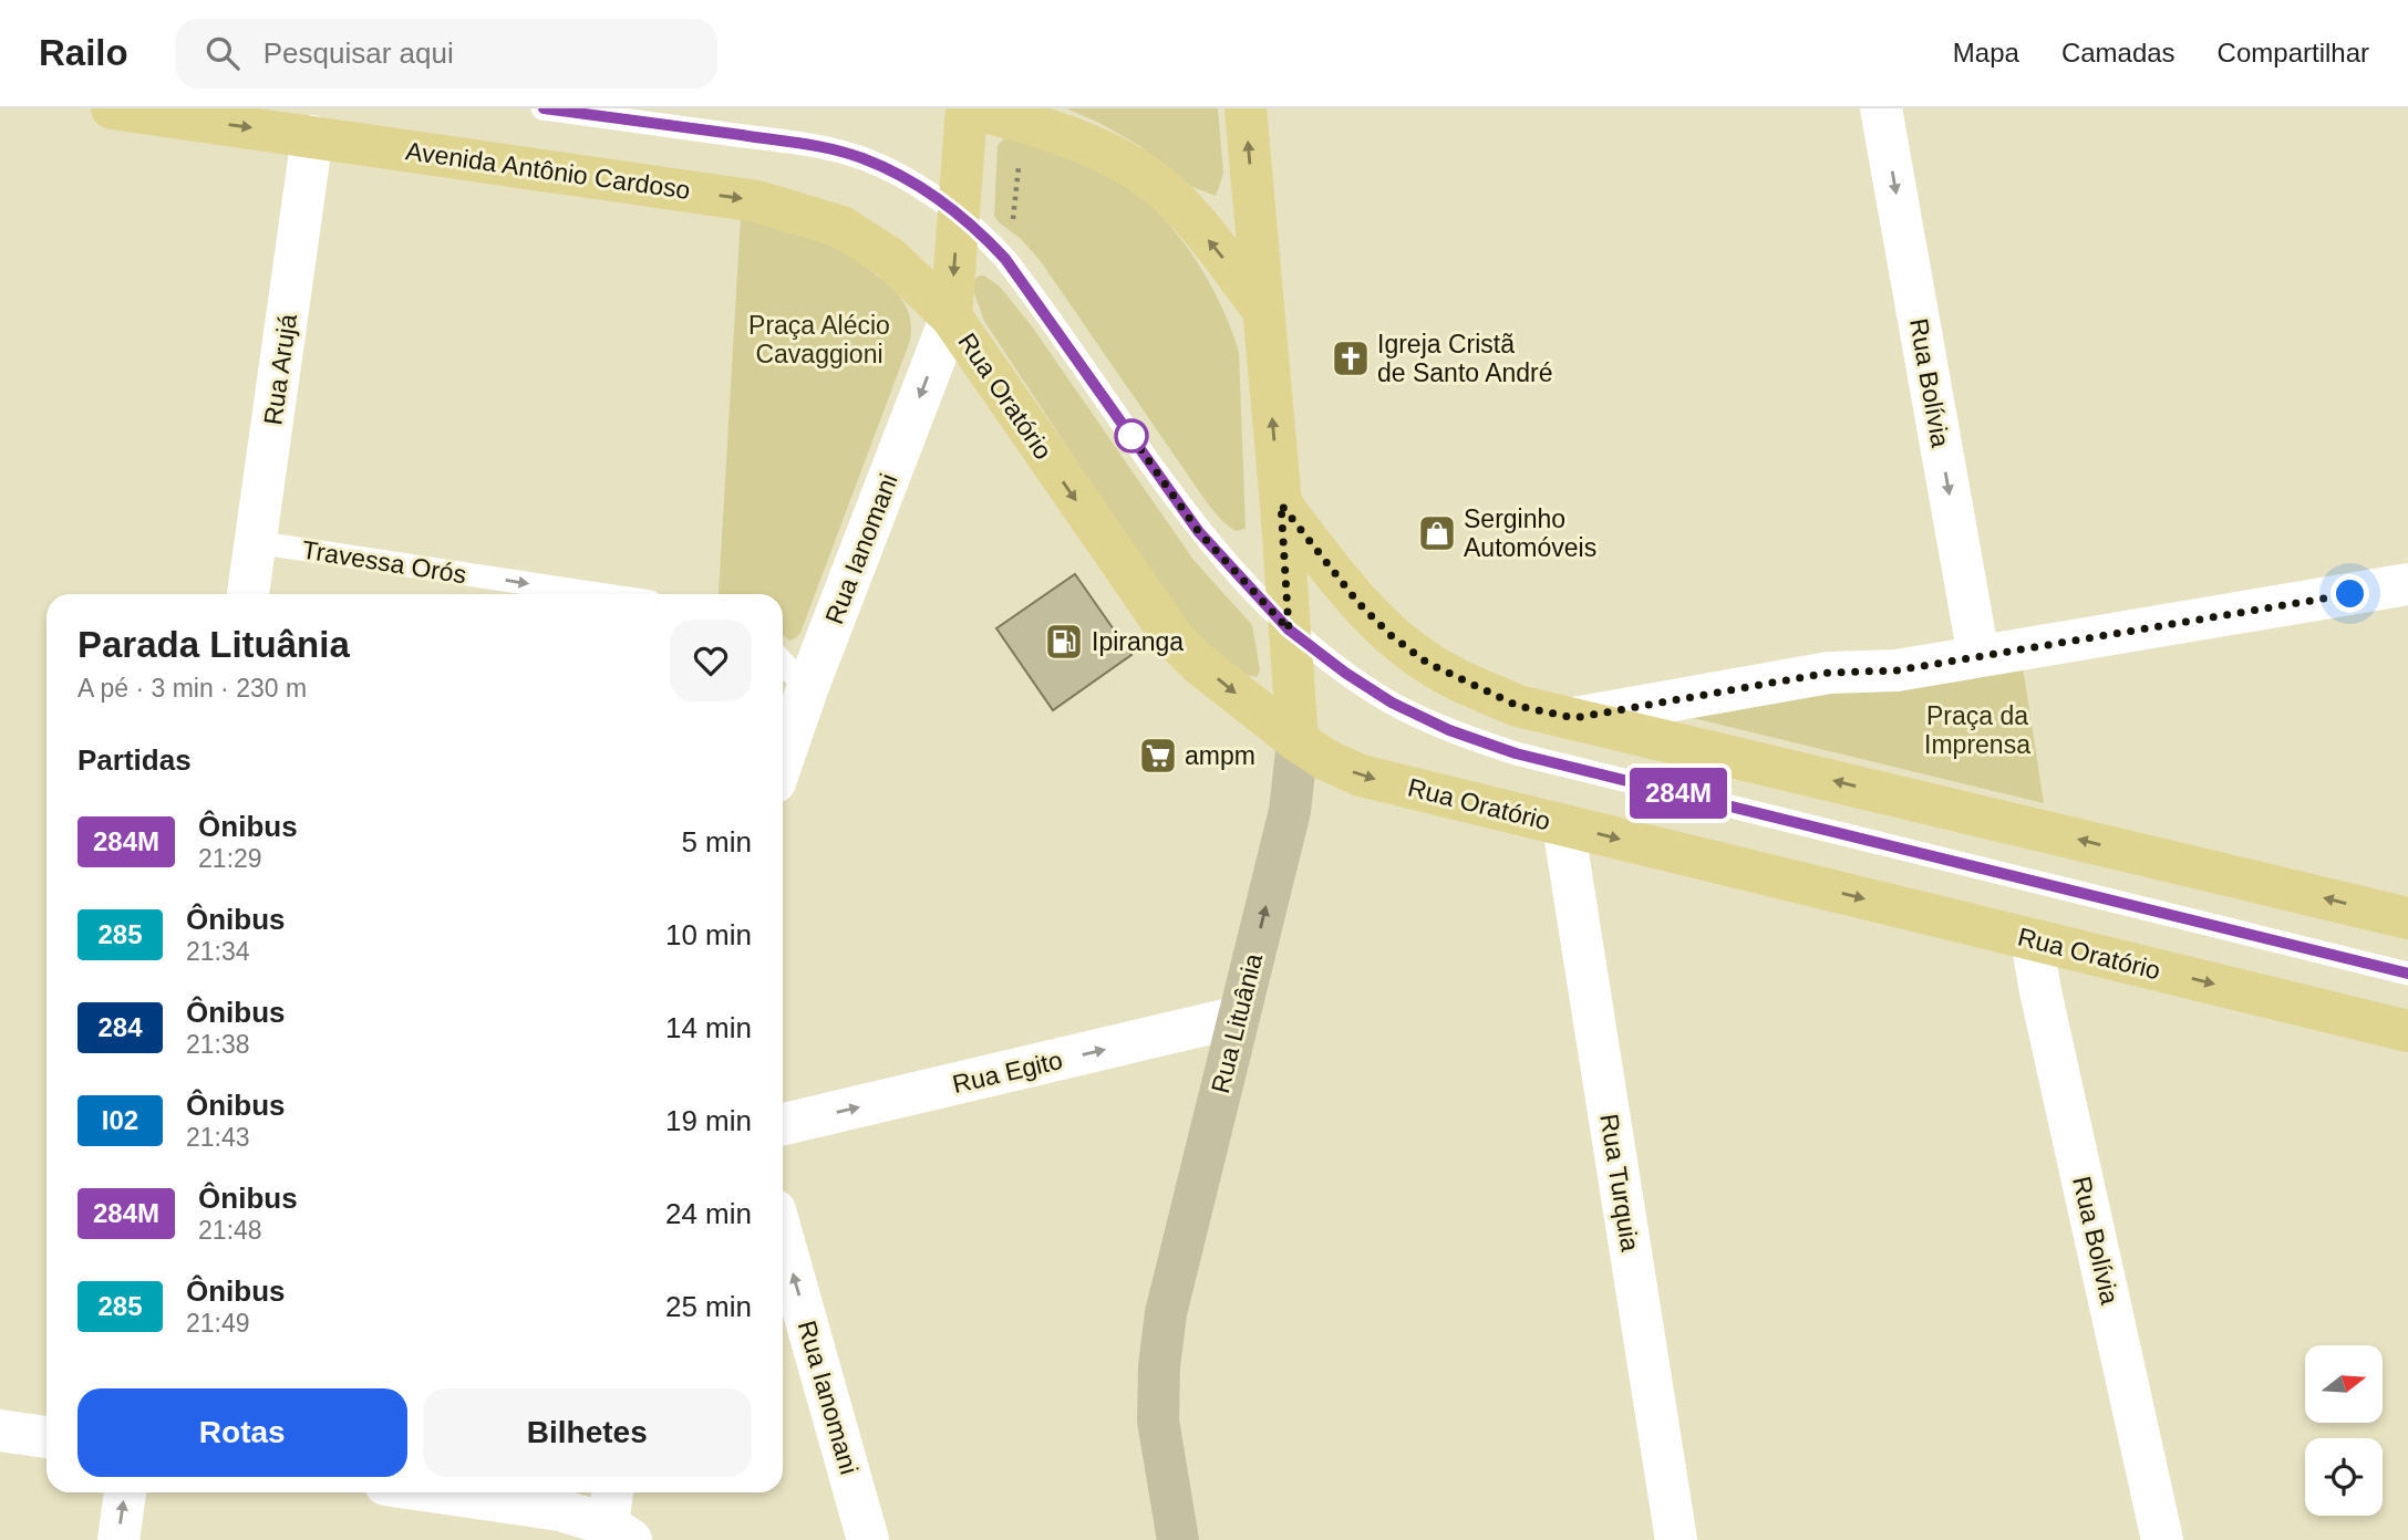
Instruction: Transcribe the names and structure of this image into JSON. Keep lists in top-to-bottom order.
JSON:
{
  "streets": {
    "main road": ["Avenida Antônio Cardoso", "Rua Oratório", "Rua Lituânia"],
    "street": [
      "Rua Arujá",
      "Rua Bolívia",
      "Rua Ianomani",
      "Rua Egito",
      "Rua Turquia"
    ],
    "lane": ["Travessa Orós"]
  },
  "crossings": [
    ["Avenida Antônio Cardoso", "Rua Arujá"],
    ["Avenida Antônio Cardoso", "Rua Oratório"],
    ["Avenida Antônio Cardoso", "Rua Ianomani"],
    ["Rua Arujá", "Travessa Orós"],
    ["Rua Bolívia", "Rua Oratório"],
    ["Rua Oratório", "Rua Ianomani"],
    ["Rua Oratório", "Rua Lituânia"],
    ["Rua Oratório", "Rua Turquia"],
    ["Rua Lituânia", "Rua Egito"]
  ],
  "one_way": [
    "Avenida Antônio Cardoso",
    "Rua Bolívia",
    "Travessa Orós",
    "Rua Egito"
  ],
  "parks": ["Praça Alécio Cavaggioni", "Praça da Imprensa"],
  "places": {
    "church": ["Igreja Cristã de Santo André"],
    "shop": ["Serginho Automóveis"],
    "fuel station": ["Ipiranga"],
    "supermarket": ["ampm"]
  },
  "lines": ["bus line 284M"],
  "north": "right",
  "page": {
    "header": "Railo",
    "search": "Pesquisar aqui",
    "nav": ["Mapa", "Camadas", "Compartilhar"],
    "on_map": "284M",
    "heading": [
      ["Parada Lituânia", "A pé · 3 min · 230 m"],
      "Partidas"
    ],
    "list": [
      {
        "mark": "284M",
        "name": "Ônibus",
        "note": "21:29",
        "value": "5 min"
      },
      {
        "mark": "285",
        "name": "Ônibus",
        "note": "21:34",
        "value": "10 min"
      },
      {
        "mark": "284",
        "name": "Ônibus",
        "note": "21:38",
        "value": "14 min"
      },
      {
        "mark": "I02",
        "name": "Ônibus",
        "note": "21:43",
        "value": "19 min"
      },
      {
        "mark": "284M",
        "name": "Ônibus",
        "note": "21:48",
        "value": "24 min"
      },
      {
        "mark": "285",
        "name": "Ônibus",
        "note": "21:49",
        "value": "25 min"
      }
    ],
    "buttons": ["Rotas", "Bilhetes"]
  }
}
